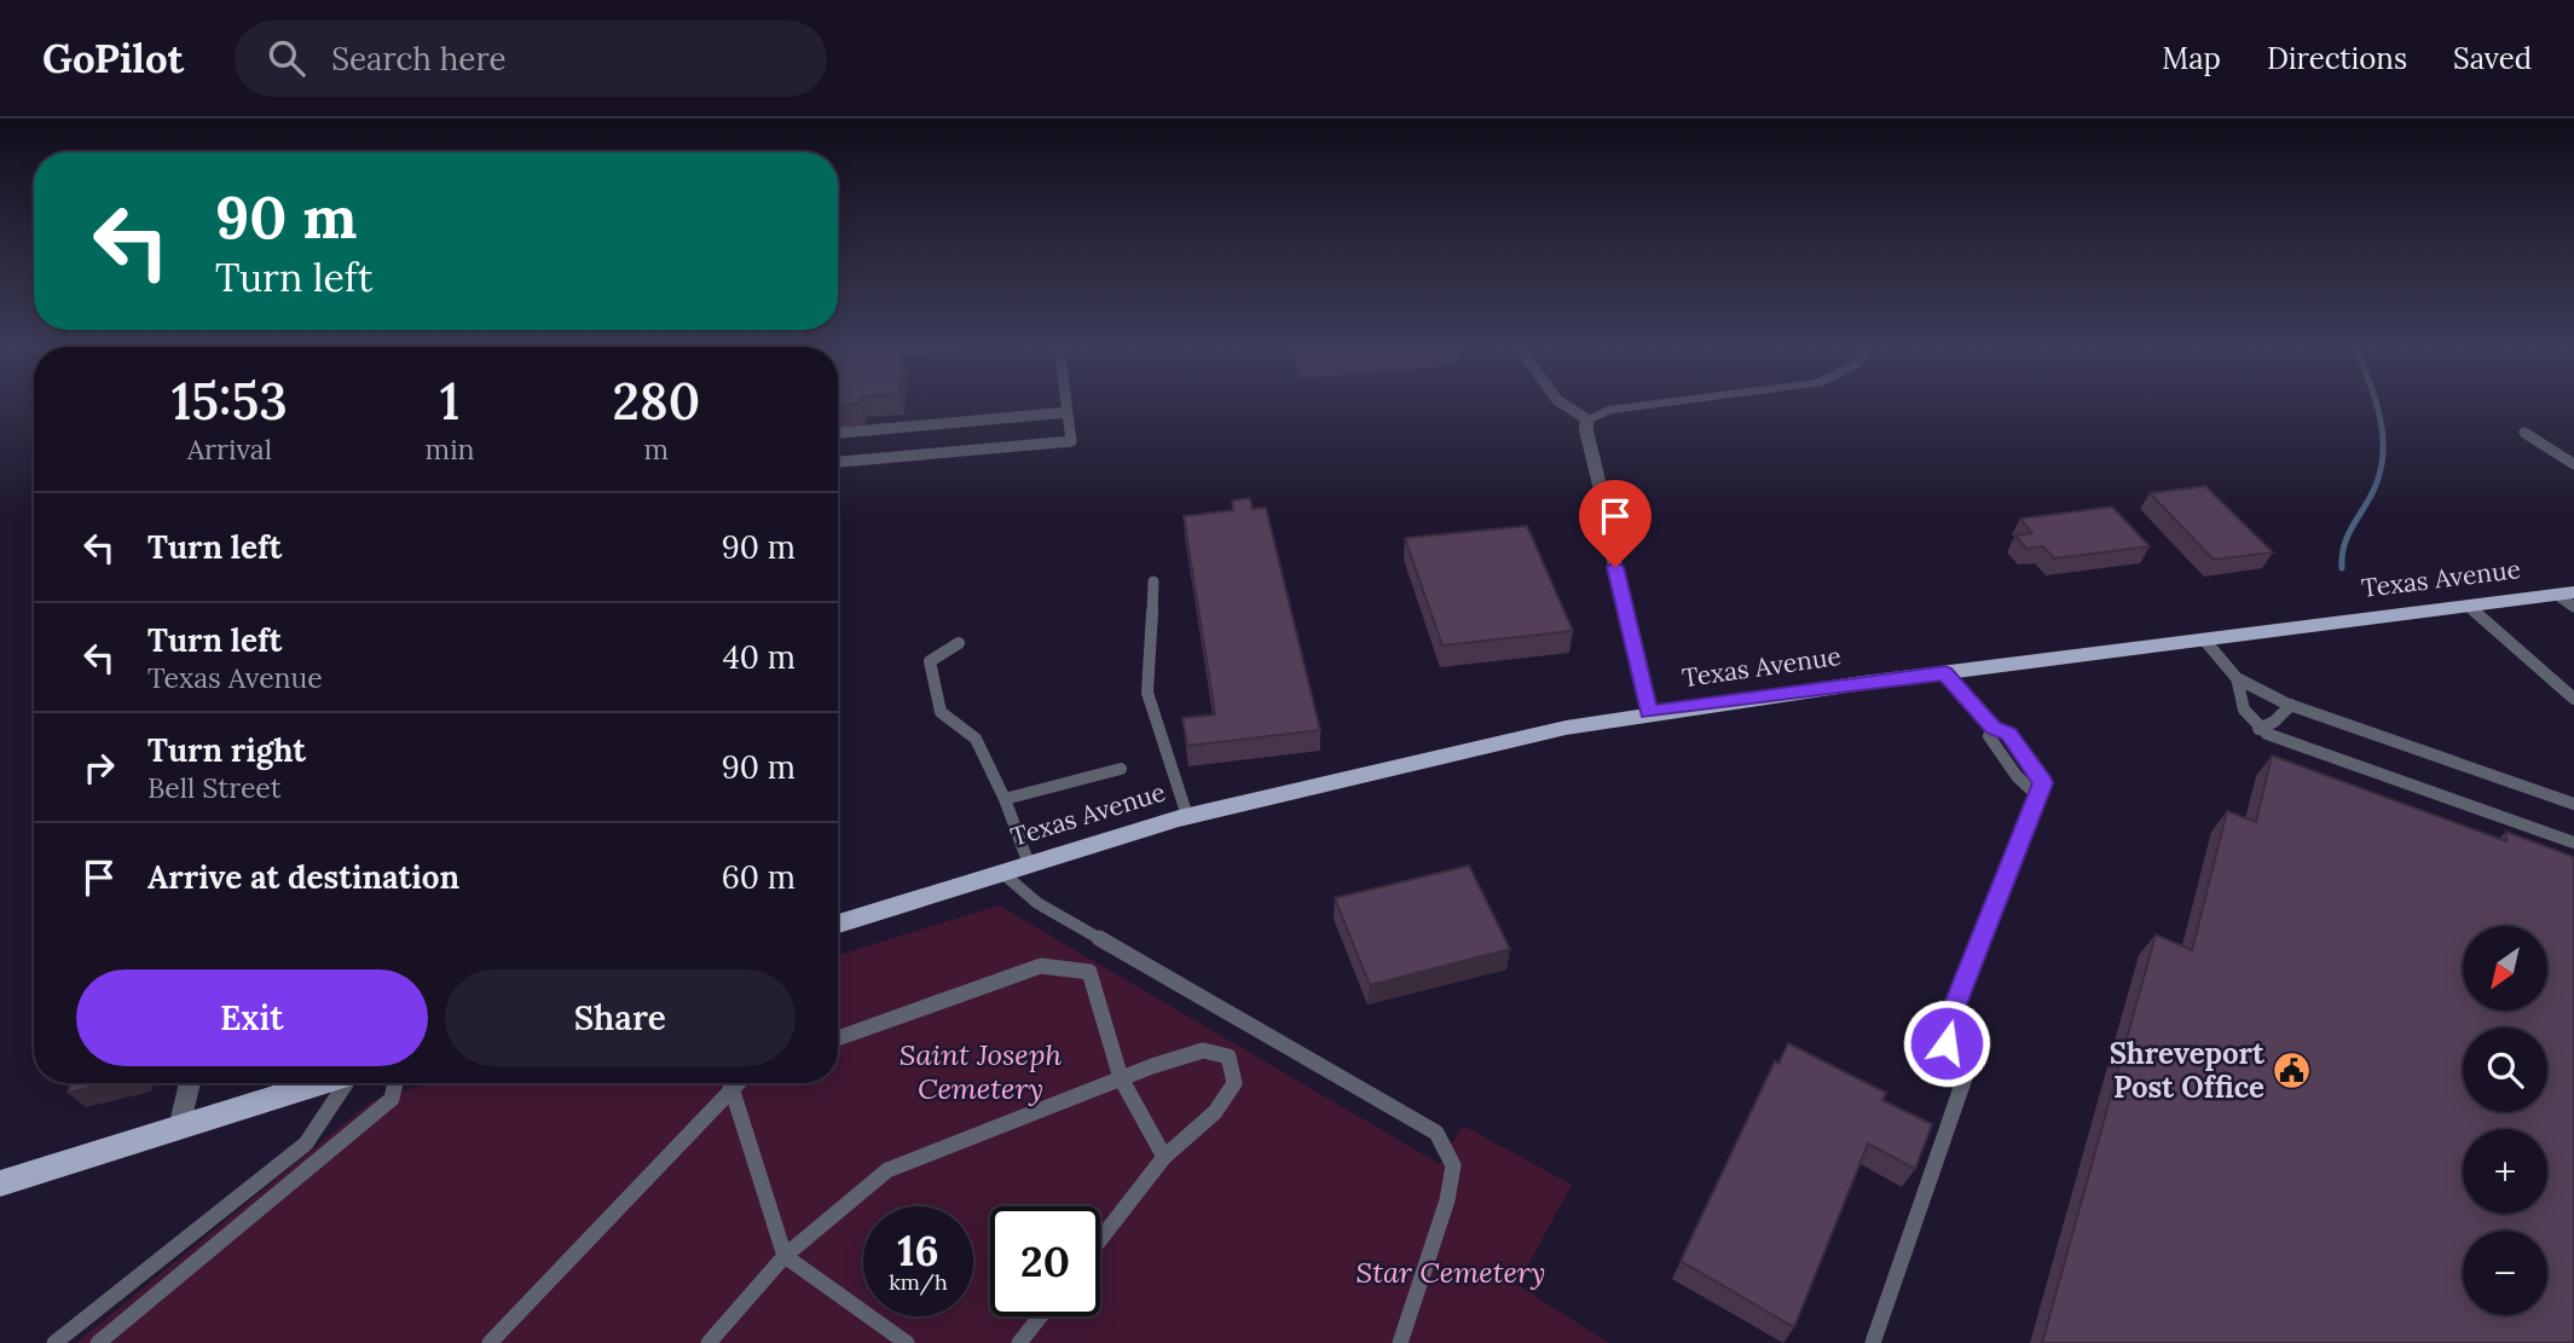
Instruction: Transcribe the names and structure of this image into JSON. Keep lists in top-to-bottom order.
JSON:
{
  "streets": {
    "main road": ["Texas Avenue"]
  },
  "parks": ["Saint Joseph Cemetery", "Star Cemetery"],
  "places": {
    "public building": ["Shreveport Post Office"]
  },
  "north": "bottom left",
  "page": {
    "header": "GoPilot",
    "search": "Search here",
    "nav": ["Map", "Directions", "Saved"],
    "turn": ["90 m", "Turn left"],
    "eta": [
      "15:53",
      "Arrival",
      "1",
      "min",
      "280",
      "m"
    ],
    "list": [
      {
        "name": "Turn left",
        "value": "90 m"
      },
      {
        "name": "Turn left",
        "note": "Texas Avenue",
        "value": "40 m"
      },
      {
        "name": "Turn right",
        "note": "Bell Street",
        "value": "90 m"
      },
      {
        "name": "Arrive at destination",
        "value": "60 m"
      }
    ],
    "map_buttons": ["+", "−"],
    "buttons": ["Exit", "Share"],
    "speed": "16 km/h",
    "limit": "20"
  }
}
